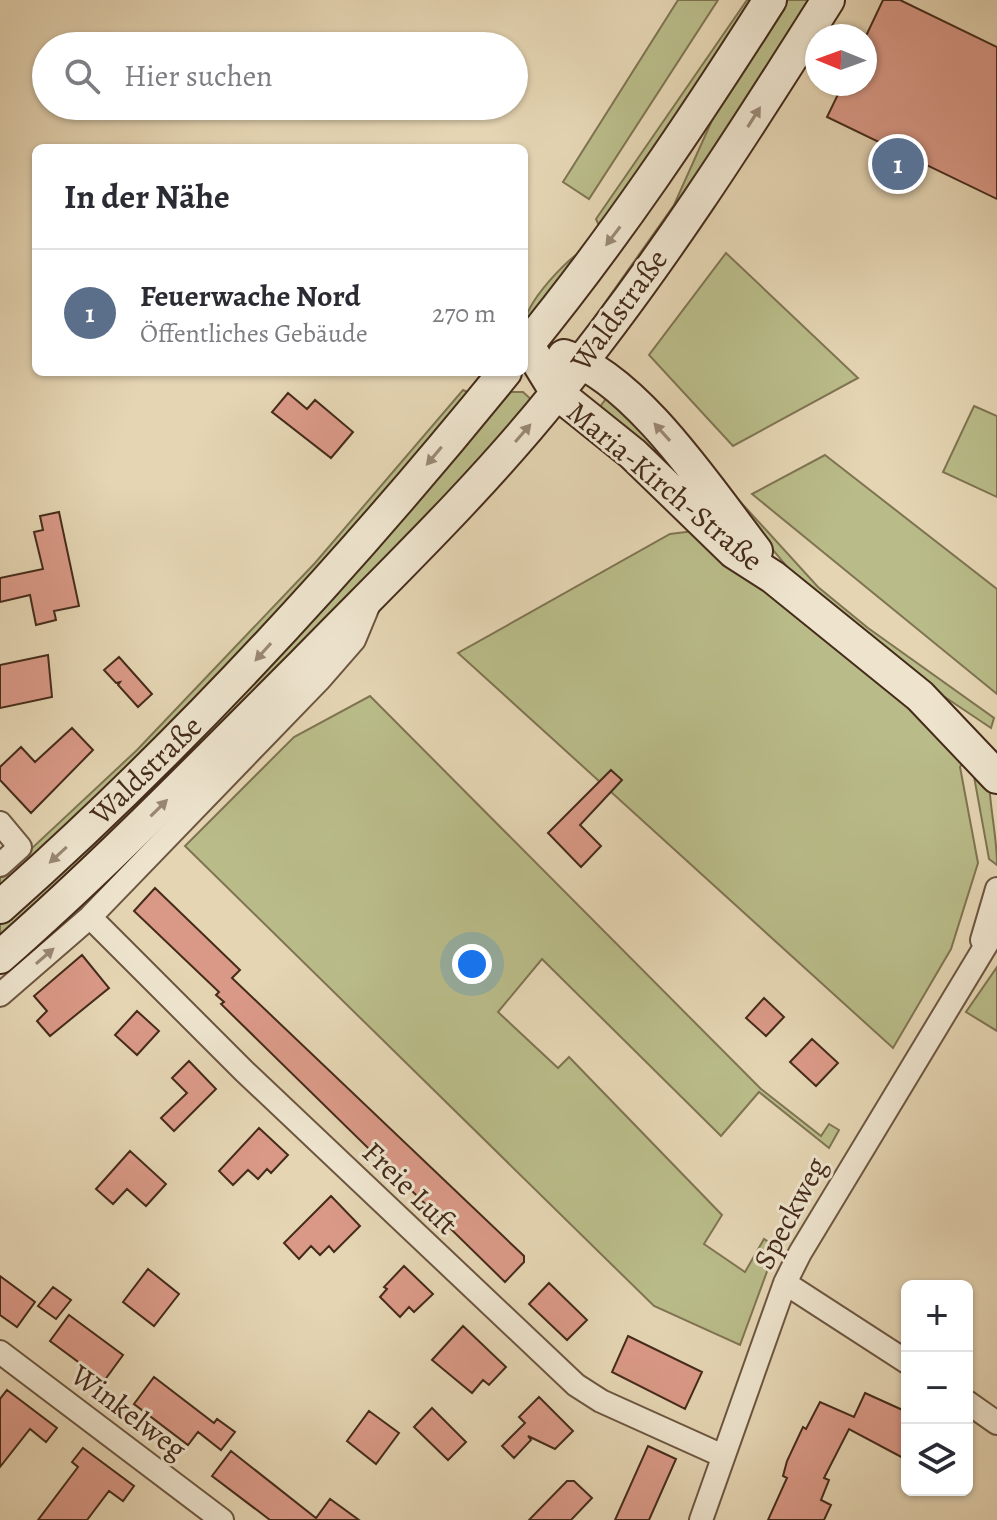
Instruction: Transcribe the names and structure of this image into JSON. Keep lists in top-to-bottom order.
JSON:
{
  "streets": {
    "main road": ["Waldstraße", "Maria-Kirch-Straße"],
    "street": ["Freie Luft", "Speckweg", "Winkelweg"]
  },
  "crossings": [
    ["Waldstraße", "Maria-Kirch-Straße"],
    ["Waldstraße", "Freie Luft"],
    ["Freie Luft", "Speckweg"]
  ],
  "north": "left",
  "page": {
    "search": "Hier suchen",
    "pins": "1",
    "heading": "In der Nähe",
    "list": [
      {
        "mark": "1",
        "name": "Feuerwache Nord",
        "note": "Öffentliches Gebäude",
        "value": "270 m"
      }
    ],
    "map_buttons": ["+", "−"]
  }
}
